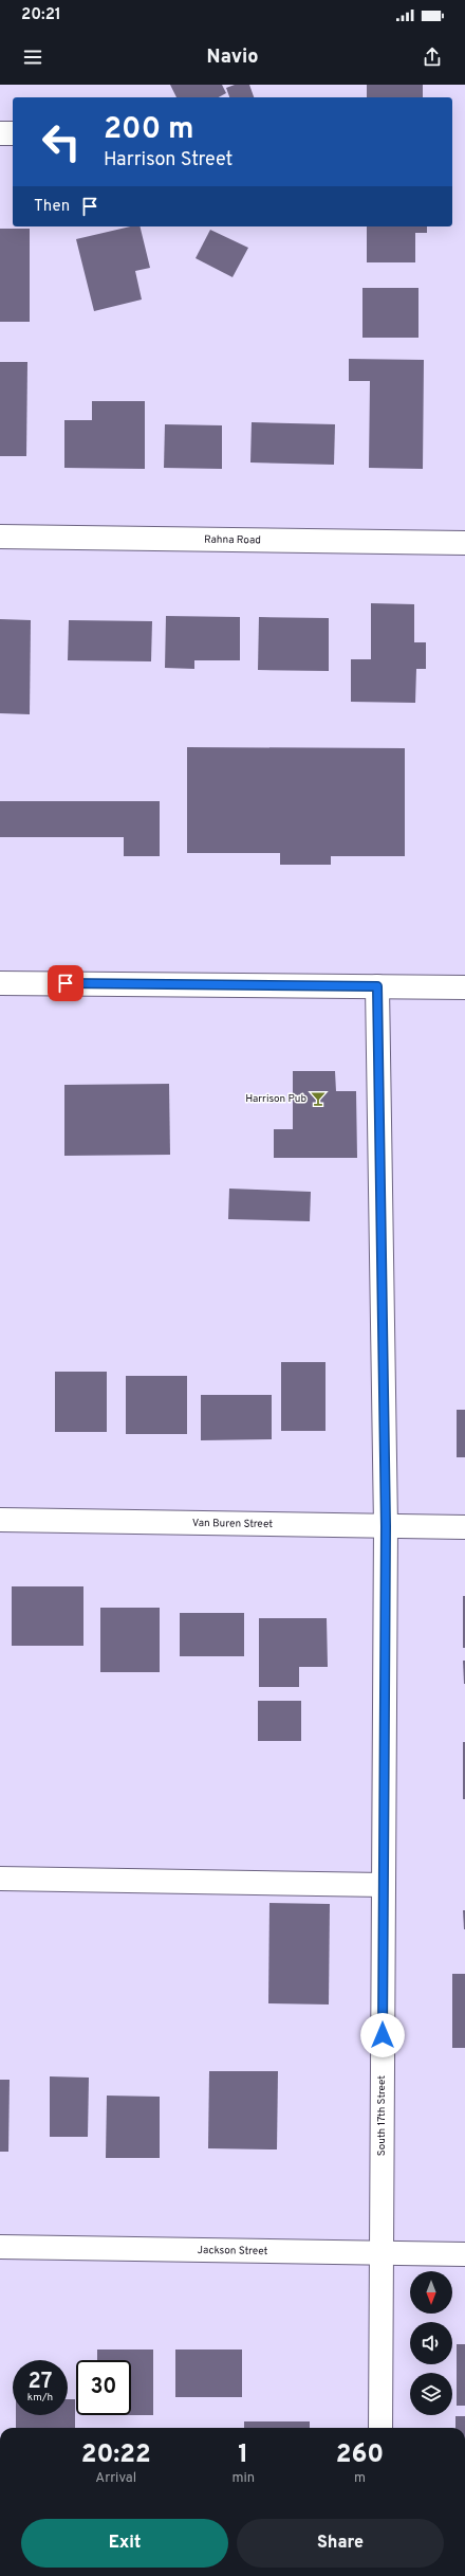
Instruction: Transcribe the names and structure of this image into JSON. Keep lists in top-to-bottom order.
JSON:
{
  "streets": {
    "street": [
      "Rahna Road",
      "Van Buren Street",
      "South 17th Street",
      "Jackson Street"
    ]
  },
  "crossings": [
    ["Van Buren Street", "South 17th Street"],
    ["South 17th Street", "Jackson Street"]
  ],
  "places": {
    "bar": ["Harrison Pub"]
  },
  "north": "bottom",
  "page": {
    "status": "20:21",
    "header": "Navio",
    "turn": ["200 m", "Harrison Street"],
    "then": "Then",
    "speed": "27 km/h",
    "limit": "30",
    "eta": [
      "20:22",
      "Arrival",
      "1",
      "min",
      "260",
      "m"
    ],
    "buttons": ["Exit", "Share"]
  }
}
